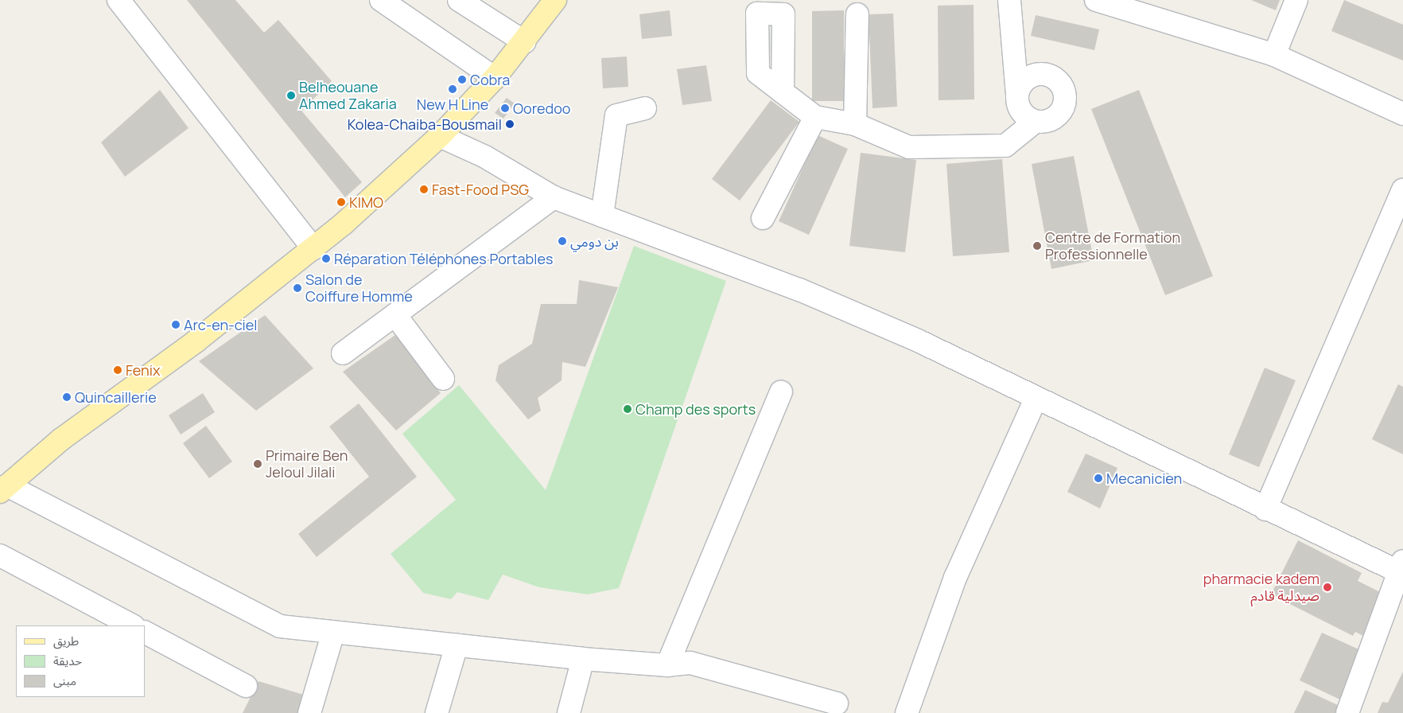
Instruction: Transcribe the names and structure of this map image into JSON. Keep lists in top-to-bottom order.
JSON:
{
  "places": [
    "Cobra",
    "New H Line",
    "Belheouane Ahmed Zakaria",
    "Ooredoo",
    "Kolea-Chaiba-Bousmail",
    "Fast-Food PSG",
    "KIMO",
    "بن دومي",
    "Centre de Formation Professionnelle",
    "Réparation Téléphones Portables",
    "Salon de Coiffure Homme",
    "Arc-en-ciel",
    "Fenix",
    "Quincaillerie",
    "Champ des sports",
    "Primaire Ben Jeloul Jilali",
    "Mecanicien",
    "pharmacie kadem صيدلية قادم"
  ],
  "legend": ["طريق", "حديقة", "مبنى"]
}
